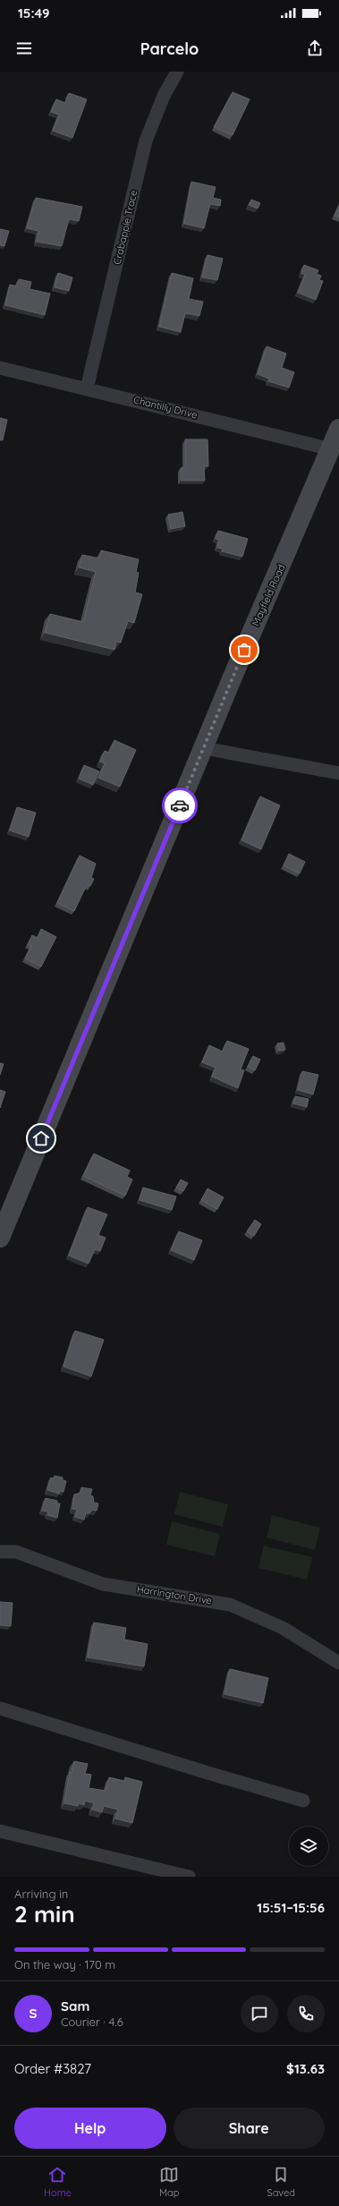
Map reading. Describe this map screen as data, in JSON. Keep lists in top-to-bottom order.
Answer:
{
  "streets": {
    "street": [
      "Crabapple Trace",
      "Chantilly Drive",
      "Mayfield Road",
      "Harrington Drive"
    ]
  },
  "crossings": [
    ["Crabapple Trace", "Chantilly Drive"],
    ["Chantilly Drive", "Mayfield Road"]
  ],
  "page": {
    "status": "15:49",
    "header": "Parcelo",
    "heading": ["2 min", "Arriving in", "15:51–15:56"],
    "panel": [
      "Sam",
      "Courier · 4.6",
      "Order #3827",
      "$13.63"
    ],
    "bar": "On the way · 170 m",
    "round": "S",
    "buttons": ["Help", "Share"],
    "tabs": ["Home", "Map", "Saved"]
  }
}
